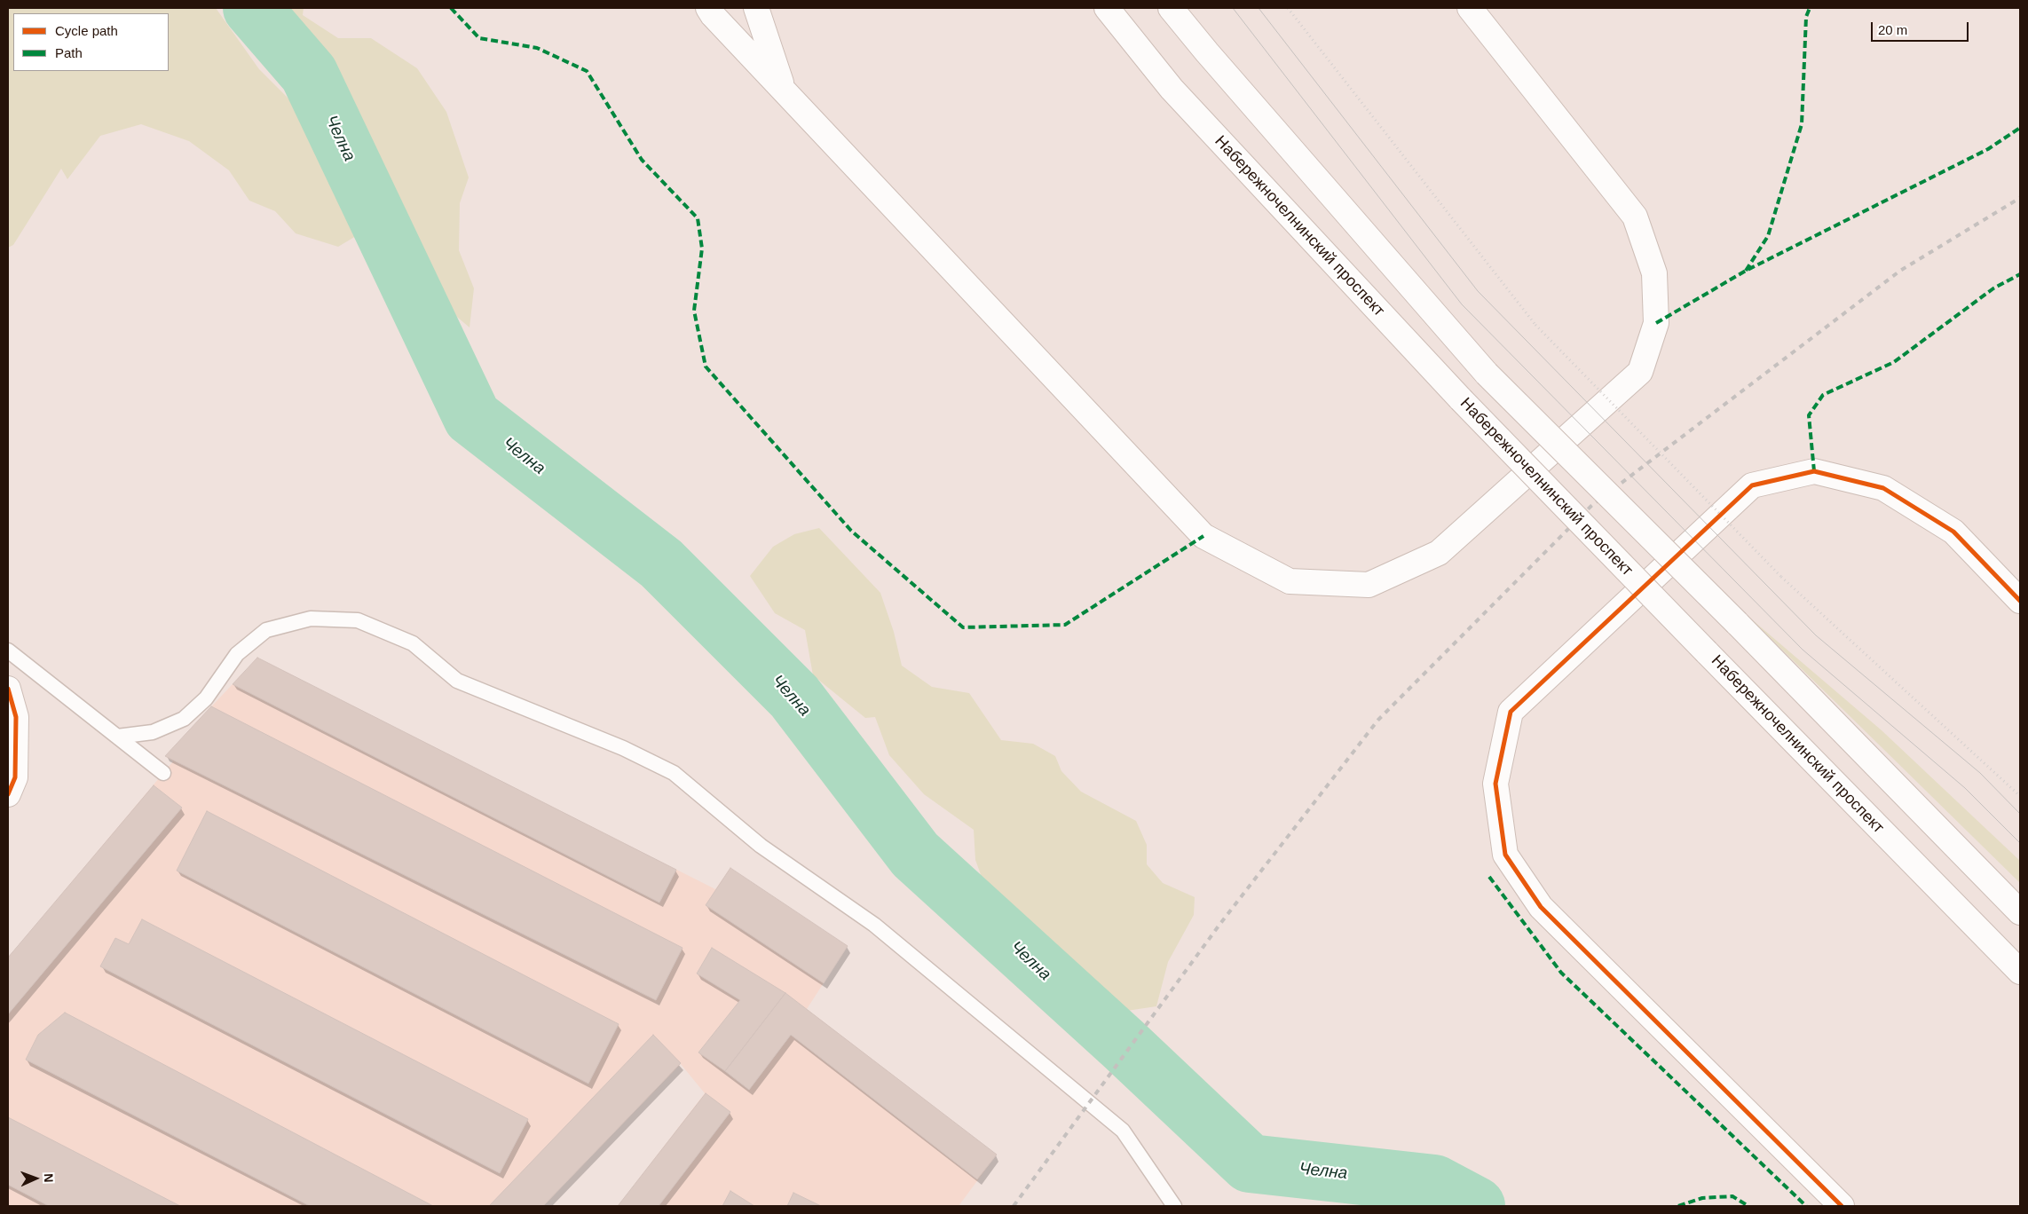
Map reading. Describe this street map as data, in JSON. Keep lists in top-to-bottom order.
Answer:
{
  "streets": {
    "main road": ["Набережночелнинский проспект"]
  },
  "water": ["Челна"],
  "legend": ["Cycle path", "Path"],
  "scale_bar": "20 m",
  "north": "right"
}
